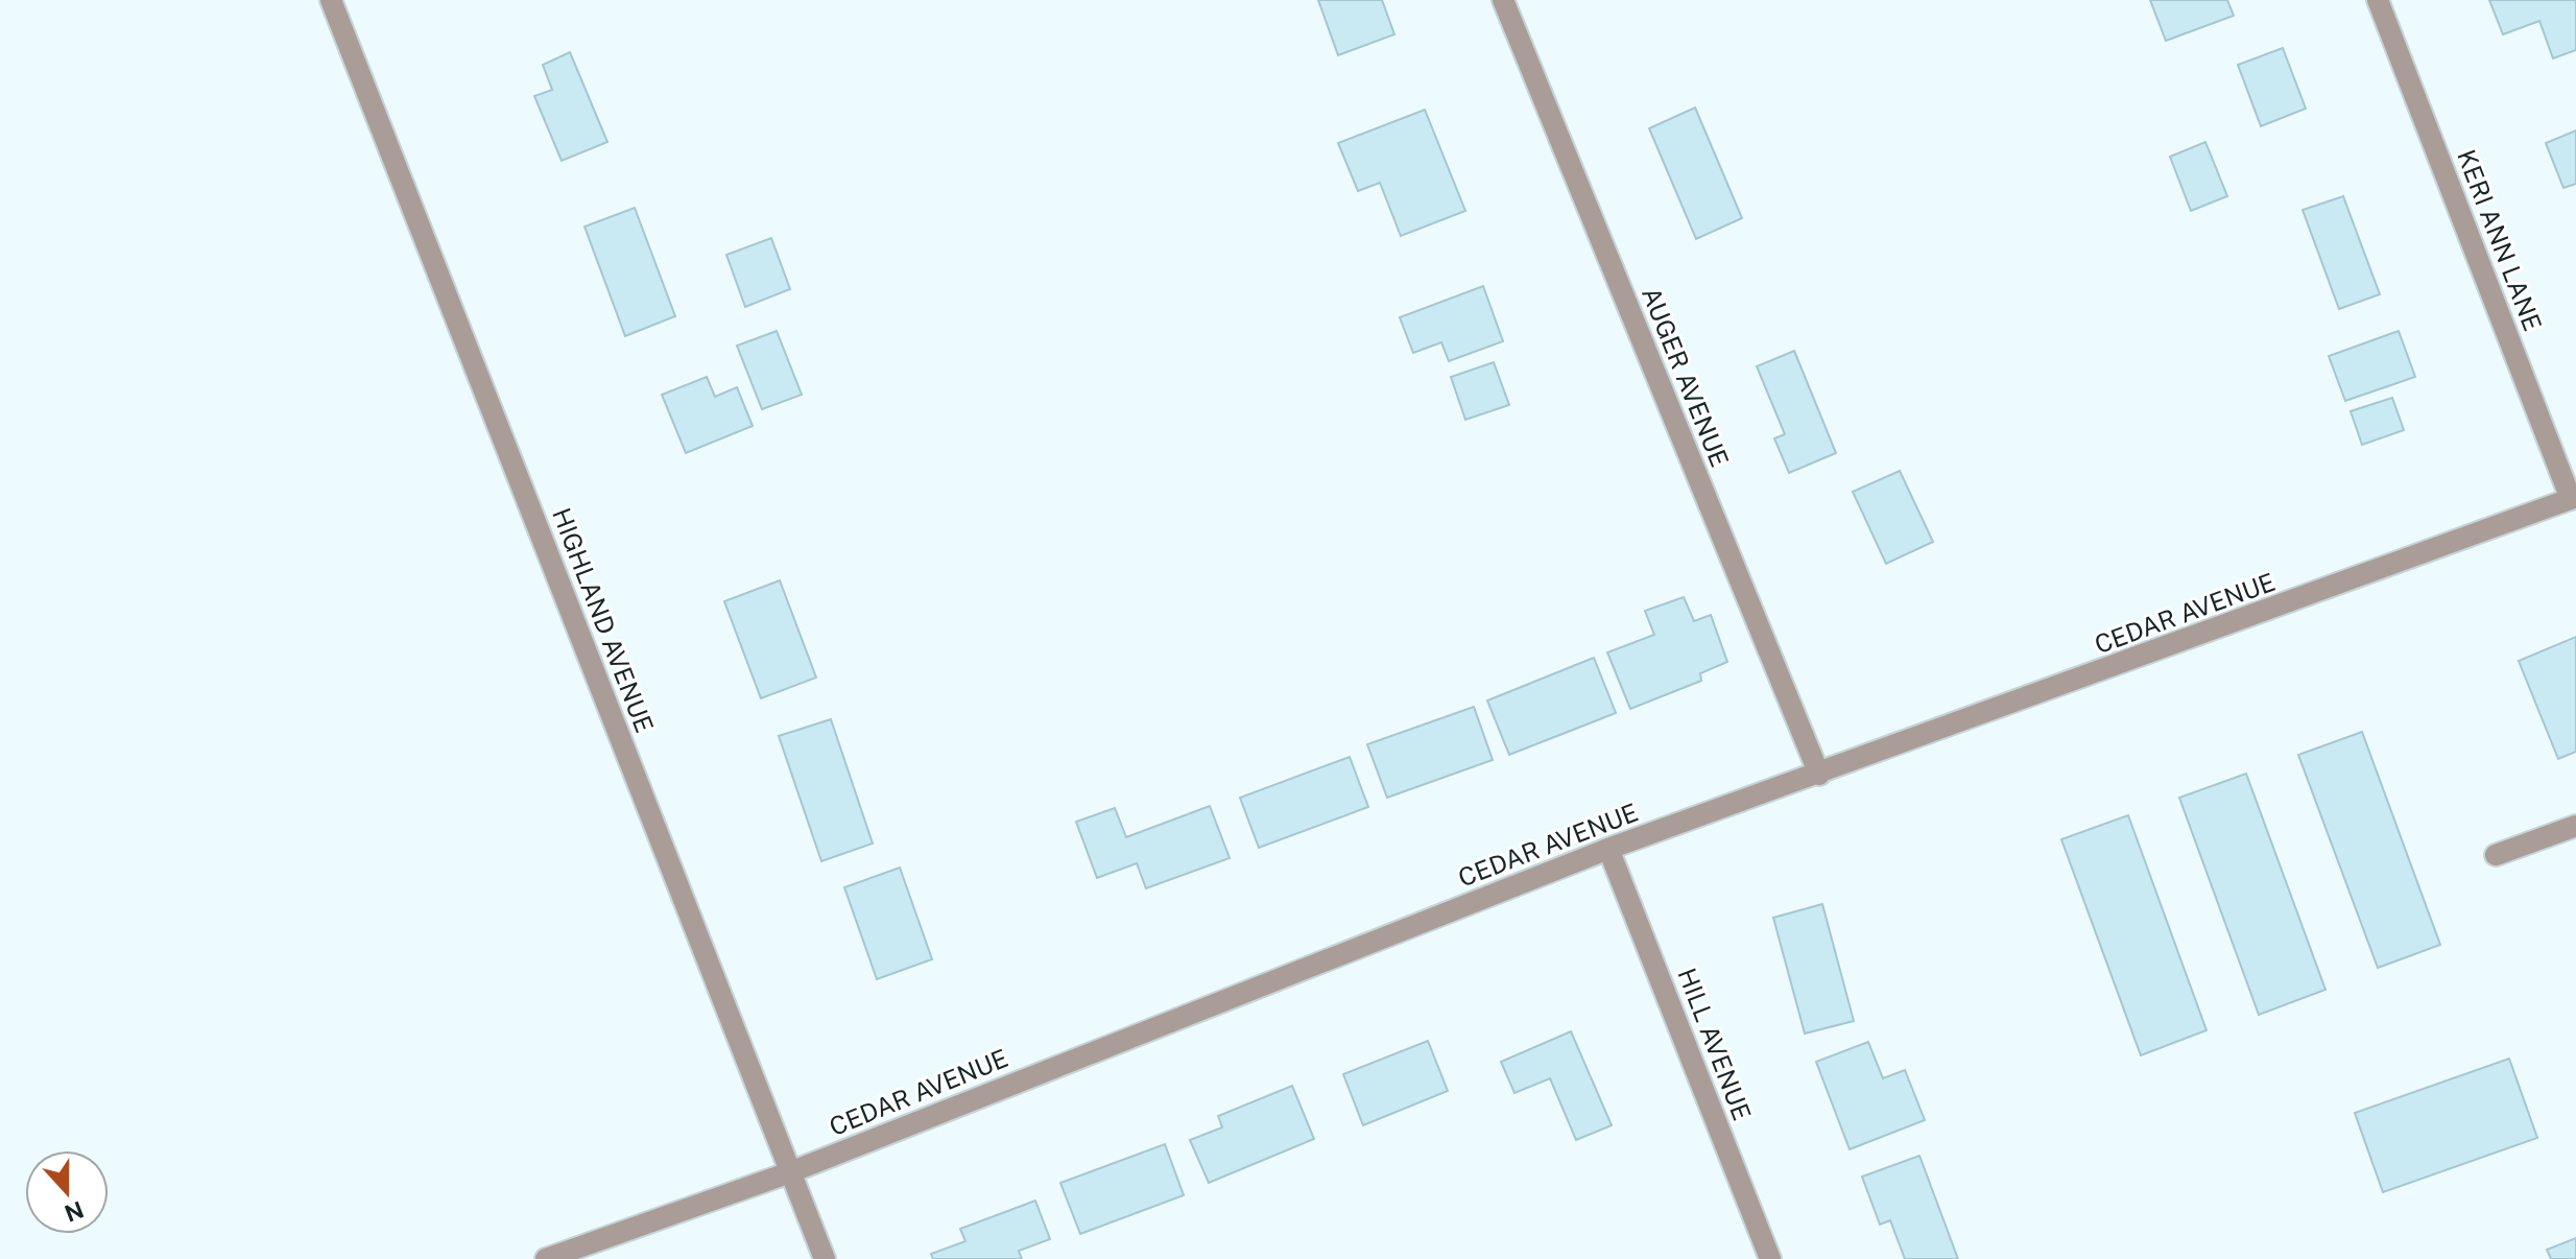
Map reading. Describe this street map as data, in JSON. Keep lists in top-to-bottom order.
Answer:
{
  "streets": {
    "street": [
      "KERI ANN LANE",
      "AUGER AVENUE",
      "CEDAR AVENUE",
      "HIGHLAND AVENUE",
      "HILL AVENUE"
    ]
  },
  "crossings": [
    ["KERI ANN LANE", "CEDAR AVENUE"],
    ["AUGER AVENUE", "CEDAR AVENUE"],
    ["CEDAR AVENUE", "HIGHLAND AVENUE"],
    ["CEDAR AVENUE", "HILL AVENUE"]
  ],
  "north": "bottom"
}
